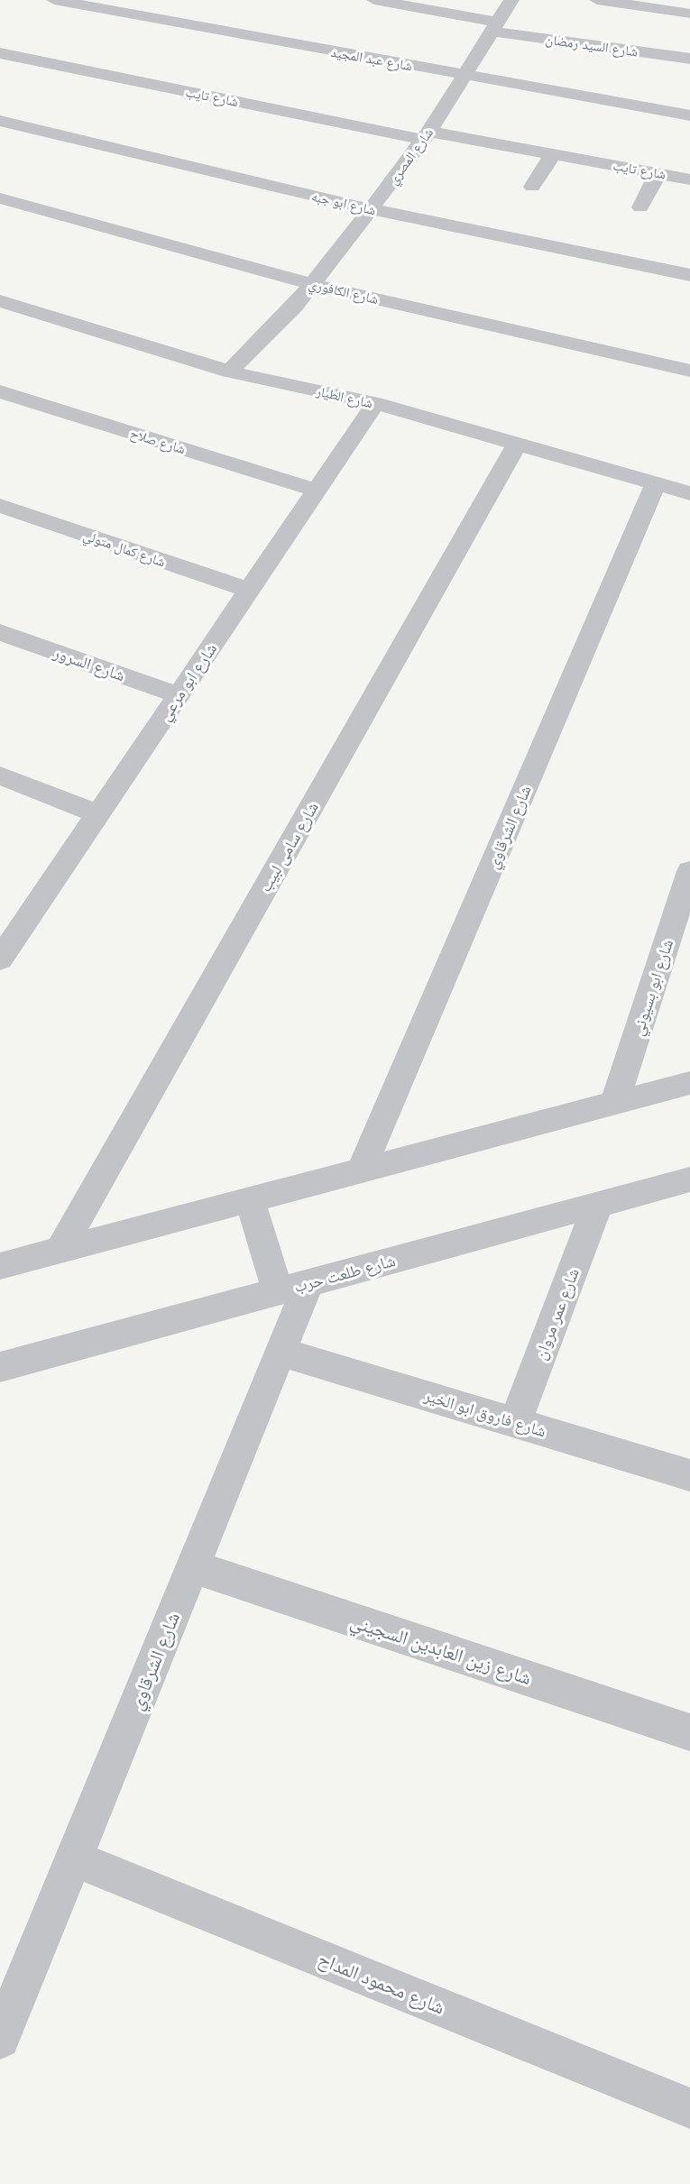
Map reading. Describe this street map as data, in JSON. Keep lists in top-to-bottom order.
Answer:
{
  "streets": {
    "street": [
      "شارع السيد رمضان",
      "شارع عبد المجيد",
      "شارع تايب",
      "شارع المصري",
      "شارع ابو جبه",
      "شارع الكافوري",
      "شارع الطيار",
      "شارع صلاح",
      "شارع كمال متولي",
      "شارع السرور",
      "شارع ابو مرعي",
      "شارع الشرقاوي",
      "شارع سامى لبيب",
      "شارع ابو بسيوني",
      "شارع طلعت حرب",
      "شارع عمر مروان",
      "شارع فاروق ابو الخير",
      "شارع زين العابدين السجيني",
      "شارع محمود المداح"
    ]
  },
  "crossings": [
    ["شارع السيد رمضان", "شارع المصري"],
    ["شارع عبد المجيد", "شارع المصري"],
    ["شارع تايب", "شارع المصري"],
    ["شارع المصري", "شارع ابو جبه"],
    ["شارع المصري", "شارع الكافوري"],
    ["شارع المصري", "شارع الطيار"],
    ["شارع الطيار", "شارع ابو مرعي"],
    ["شارع الطيار", "شارع الشرقاوي"],
    ["شارع الطيار", "شارع سامى لبيب"],
    ["شارع صلاح", "شارع ابو مرعي"],
    ["شارع كمال متولي", "شارع ابو مرعي"],
    ["شارع السرور", "شارع ابو مرعي"],
    ["شارع الشرقاوي", "شارع طلعت حرب"],
    ["شارع الشرقاوي", "شارع فاروق ابو الخير"],
    ["شارع الشرقاوي", "شارع زين العابدين السجيني"],
    ["شارع الشرقاوي", "شارع محمود المداح"],
    ["شارع طلعت حرب", "شارع عمر مروان"],
    ["شارع عمر مروان", "شارع فاروق ابو الخير"]
  ]
}
